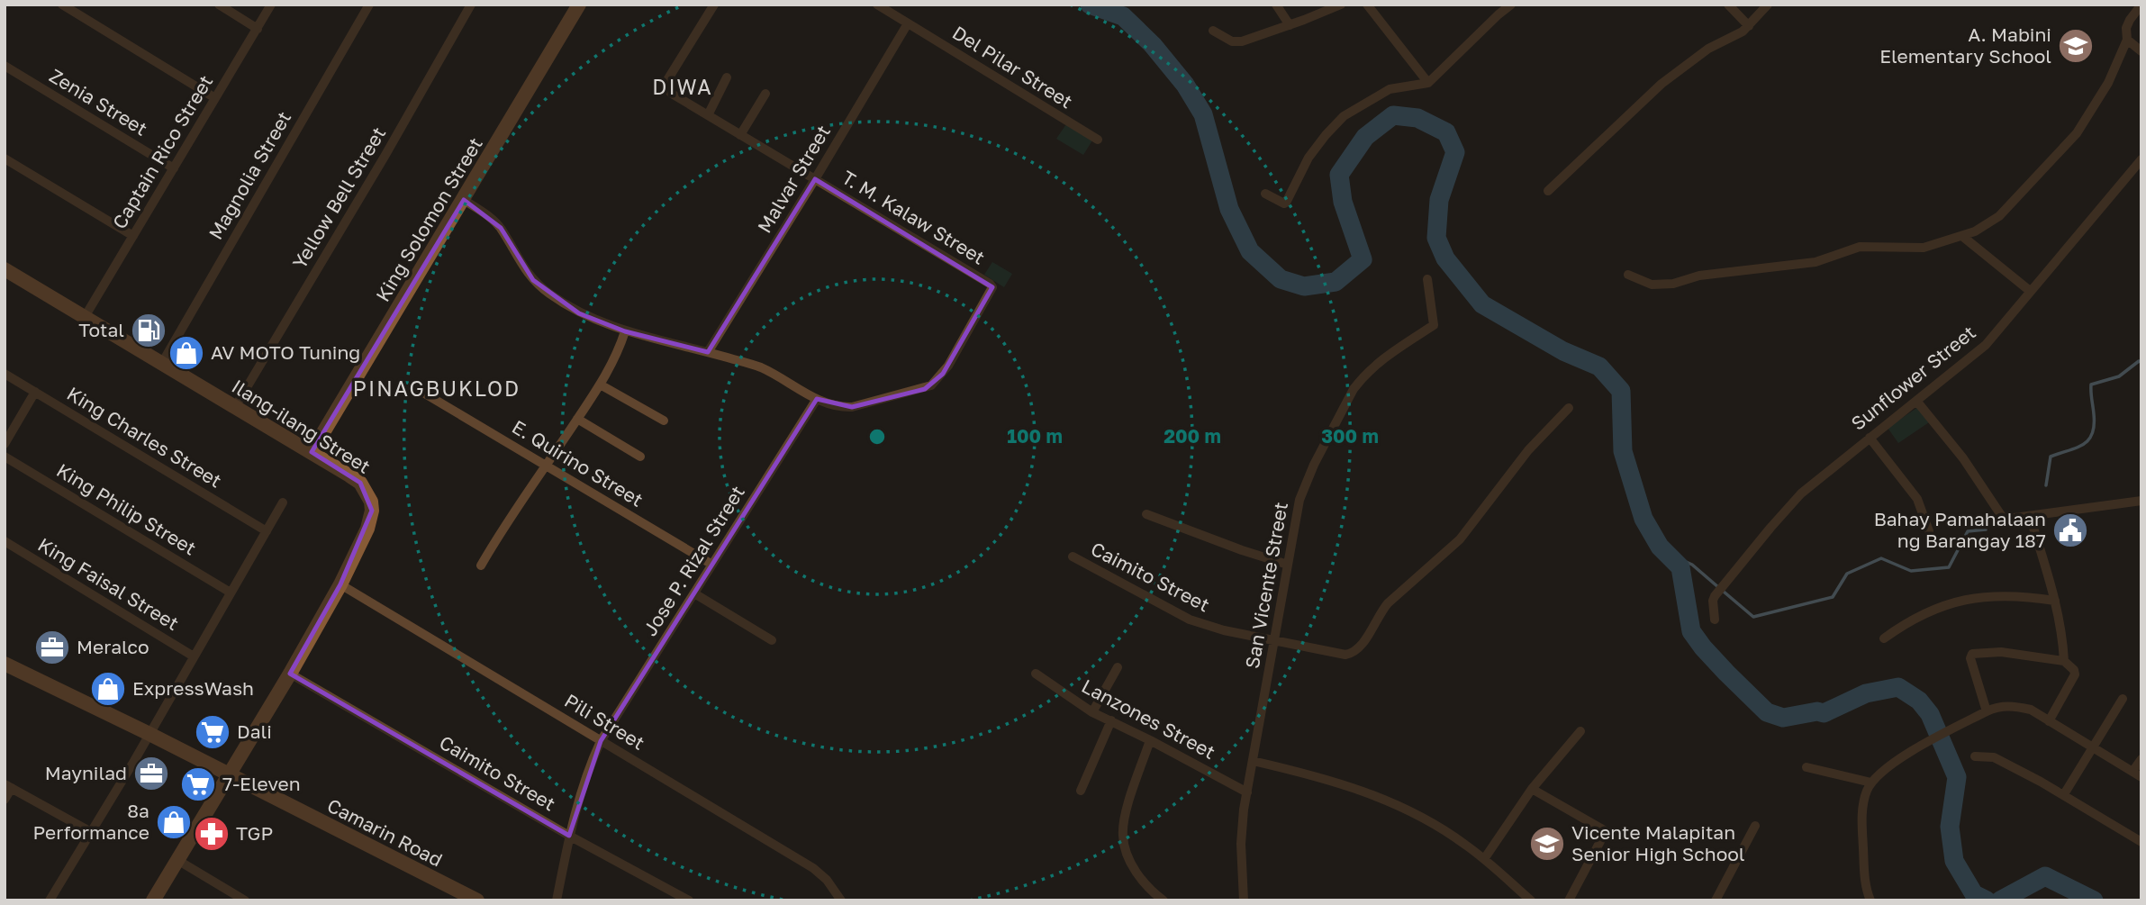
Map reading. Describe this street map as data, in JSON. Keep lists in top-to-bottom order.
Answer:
{
  "streets": {
    "main road": ["King Solomon Street", "Ilang-ilang Street", "Camarin Road"],
    "street": [
      "Del Pilar Street",
      "Zenia Street",
      "Captain Rico Street",
      "Magnolia Street",
      "Malvar Street",
      "Yellow Bell Street",
      "T. M. Kalaw Street",
      "Sunflower Street",
      "King Charles Street",
      "E. Quirino Street",
      "King Philip Street",
      "Jose P. Rizal Street",
      "Caimito Street",
      "King Faisal Street",
      "San Vicente Street",
      "Lanzones Street",
      "Pili Street"
    ]
  },
  "crossings": [
    ["Del Pilar Street", "Malvar Street"],
    ["Zenia Street", "Captain Rico Street"],
    ["Captain Rico Street", "Ilang-ilang Street"],
    ["Magnolia Street", "Ilang-ilang Street"],
    ["Malvar Street", "T. M. Kalaw Street"],
    ["Yellow Bell Street", "Ilang-ilang Street"],
    ["T. M. Kalaw Street", "Jose P. Rizal Street"],
    ["King Solomon Street", "Ilang-ilang Street"],
    ["Ilang-ilang Street", "Caimito Street"],
    ["Ilang-ilang Street", "Pili Street"],
    ["Ilang-ilang Street", "Camarin Road"],
    ["E. Quirino Street", "Jose P. Rizal Street"],
    ["Jose P. Rizal Street", "Caimito Street"],
    ["Jose P. Rizal Street", "Pili Street"],
    ["Caimito Street", "San Vicente Street"],
    ["San Vicente Street", "Lanzones Street"]
  ],
  "districts": ["DIWA", "PINAGBUKLOD"],
  "places": {
    "school or university": ["A. Mabini Elementary School", "Vicente Malapitan Senior High School"],
    "fuel station": ["Total"],
    "shop": ["AV MOTO Tuning", "ExpressWash", "8a Performance"],
    "public building": ["Bahay Pamahalaan ng Barangay 187"],
    "office": ["Meralco", "Maynilad"],
    "supermarket": ["Dali", "7-Eleven"],
    "pharmacy": ["TGP"]
  },
  "rings": ["100 m", "200 m", "300 m"]
}
